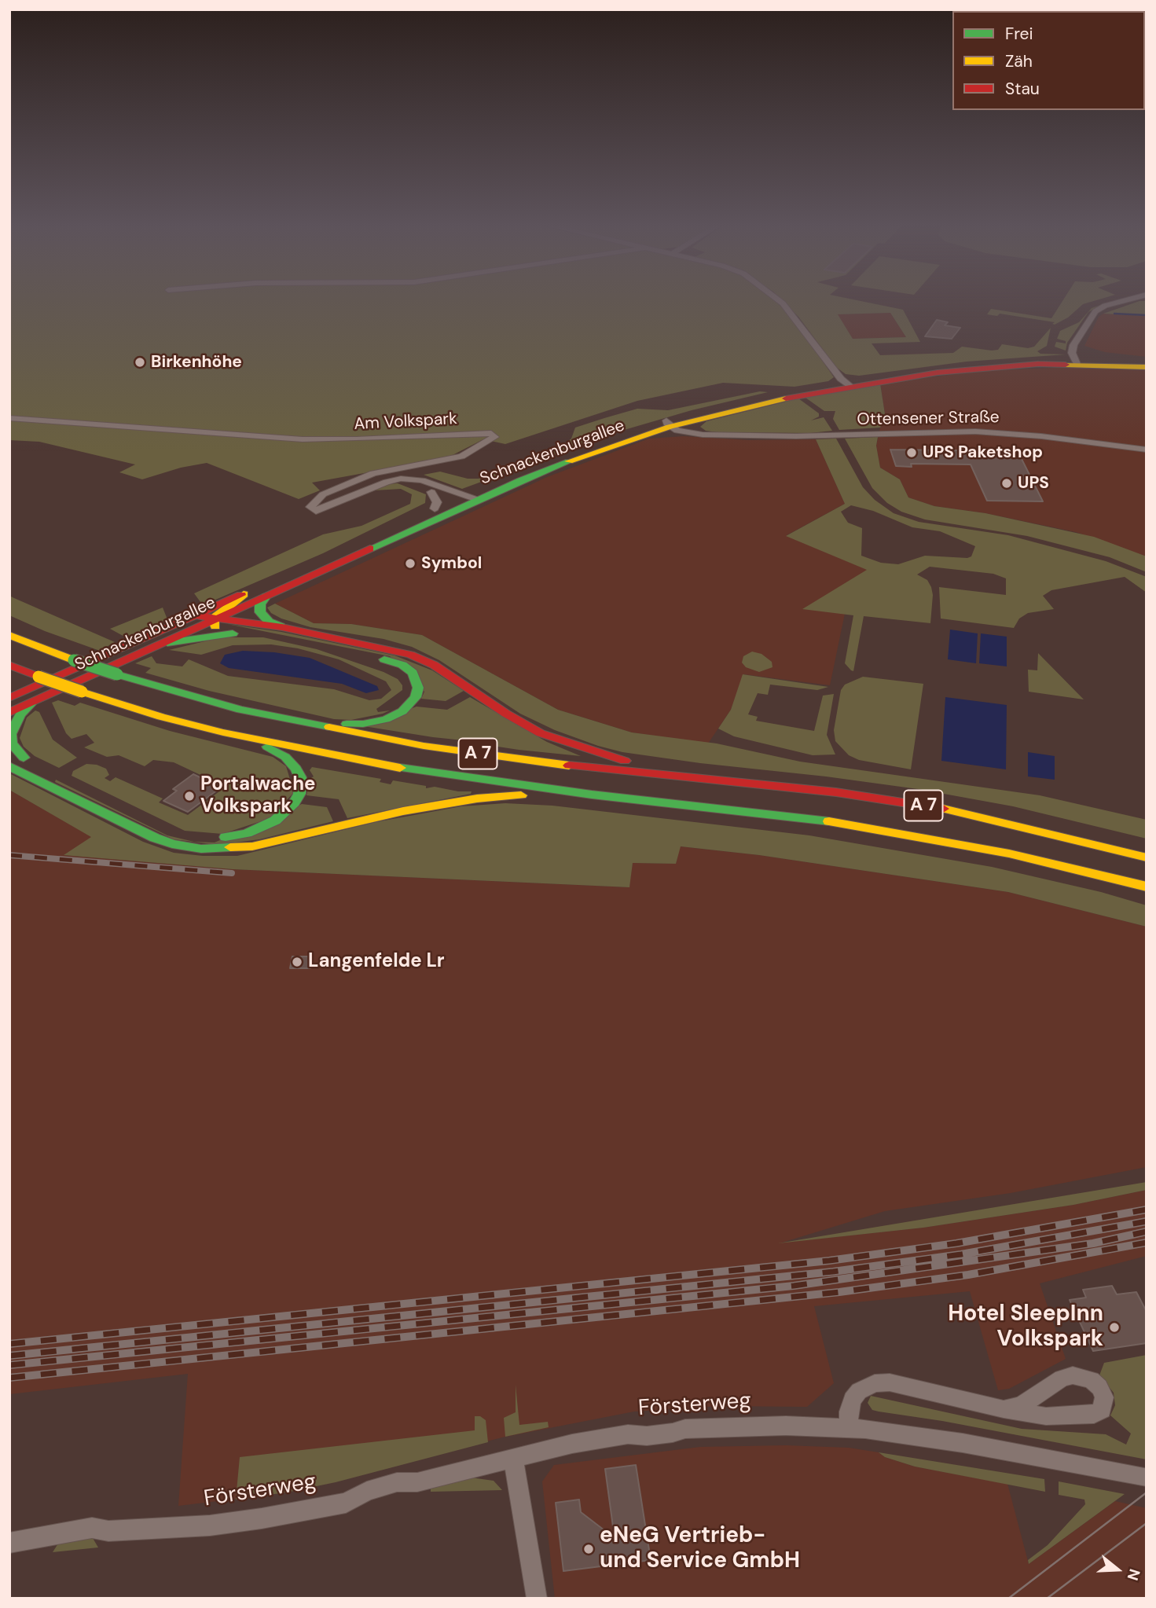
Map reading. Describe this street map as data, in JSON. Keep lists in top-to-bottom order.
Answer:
{
  "streets": {
    "main road": ["Schnackenburgallee", "A 7"],
    "street": ["Ottensener Straße", "Am Volkspark", "Försterweg"]
  },
  "crossings": [
    ["Ottensener Straße", "Schnackenburgallee"],
    ["Am Volkspark", "Schnackenburgallee"]
  ],
  "places": [
    "Birkenhöhe",
    "UPS Paketshop",
    "UPS",
    "Symbol",
    "Portalwache Volkspark",
    "Langenfelde Lr",
    "Hotel SleepInn Volkspark",
    "eNeG Vertrieb- und Service GmbH"
  ],
  "legend": ["Frei", "Zäh", "Stau"],
  "north": "right"
}
